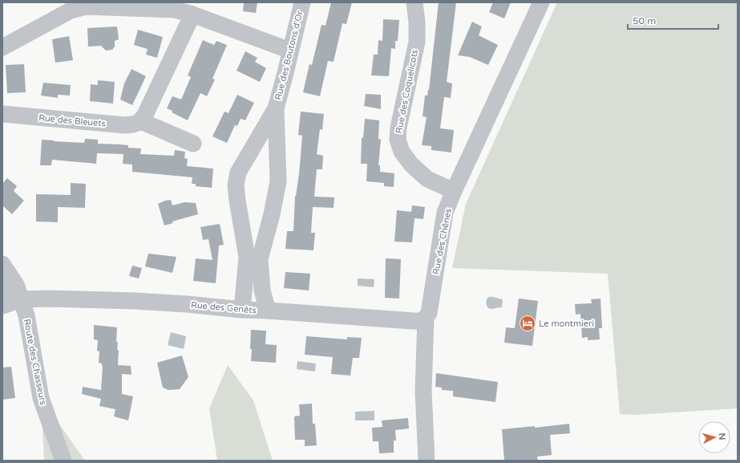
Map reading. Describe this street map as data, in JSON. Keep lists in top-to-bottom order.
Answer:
{
  "streets": {
    "street": [
      "Rue des Boutons d'Or",
      "Rue des Coquelicots",
      "Rue des Bleuets",
      "Rue des Chênes",
      "Rue des Genêts",
      "Route des Chasseurs"
    ]
  },
  "crossings": [
    ["Rue des Boutons d'Or", "Rue des Genêts"],
    ["Rue des Coquelicots", "Rue des Chênes"],
    ["Rue des Chênes", "Rue des Genêts"],
    ["Rue des Genêts", "Route des Chasseurs"]
  ],
  "places": {
    "hotel": ["Le montmieri"]
  },
  "scale_bar": "50 m",
  "north": "right"
}
